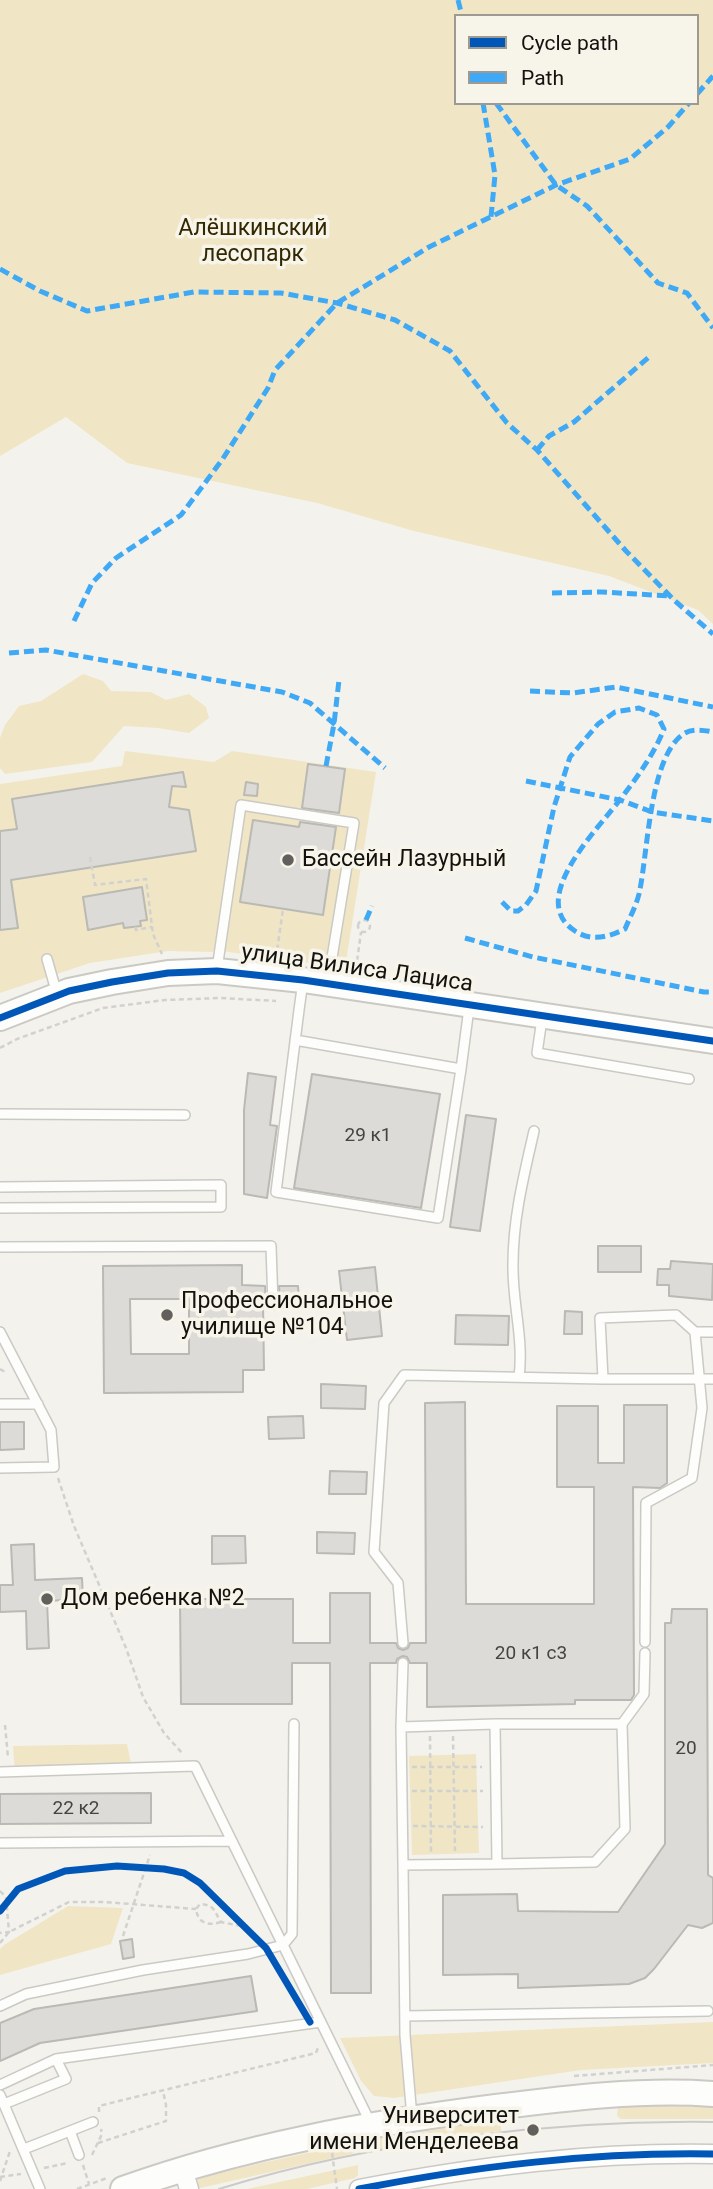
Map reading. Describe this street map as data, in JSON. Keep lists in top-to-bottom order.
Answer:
{
  "streets": {
    "street": ["улица Вилиса Лациса"]
  },
  "parks": ["Алёшкинский лесопарк"],
  "places": [
    "Бассейн Лазурный",
    "Профессиональное училище №104",
    "Дом ребенка №2",
    "Университет имени Менделеева"
  ],
  "house_numbers": [
    "29 к1",
    "20 к1 с3",
    "20",
    "22 к2"
  ],
  "legend": ["Cycle path", "Path"]
}
